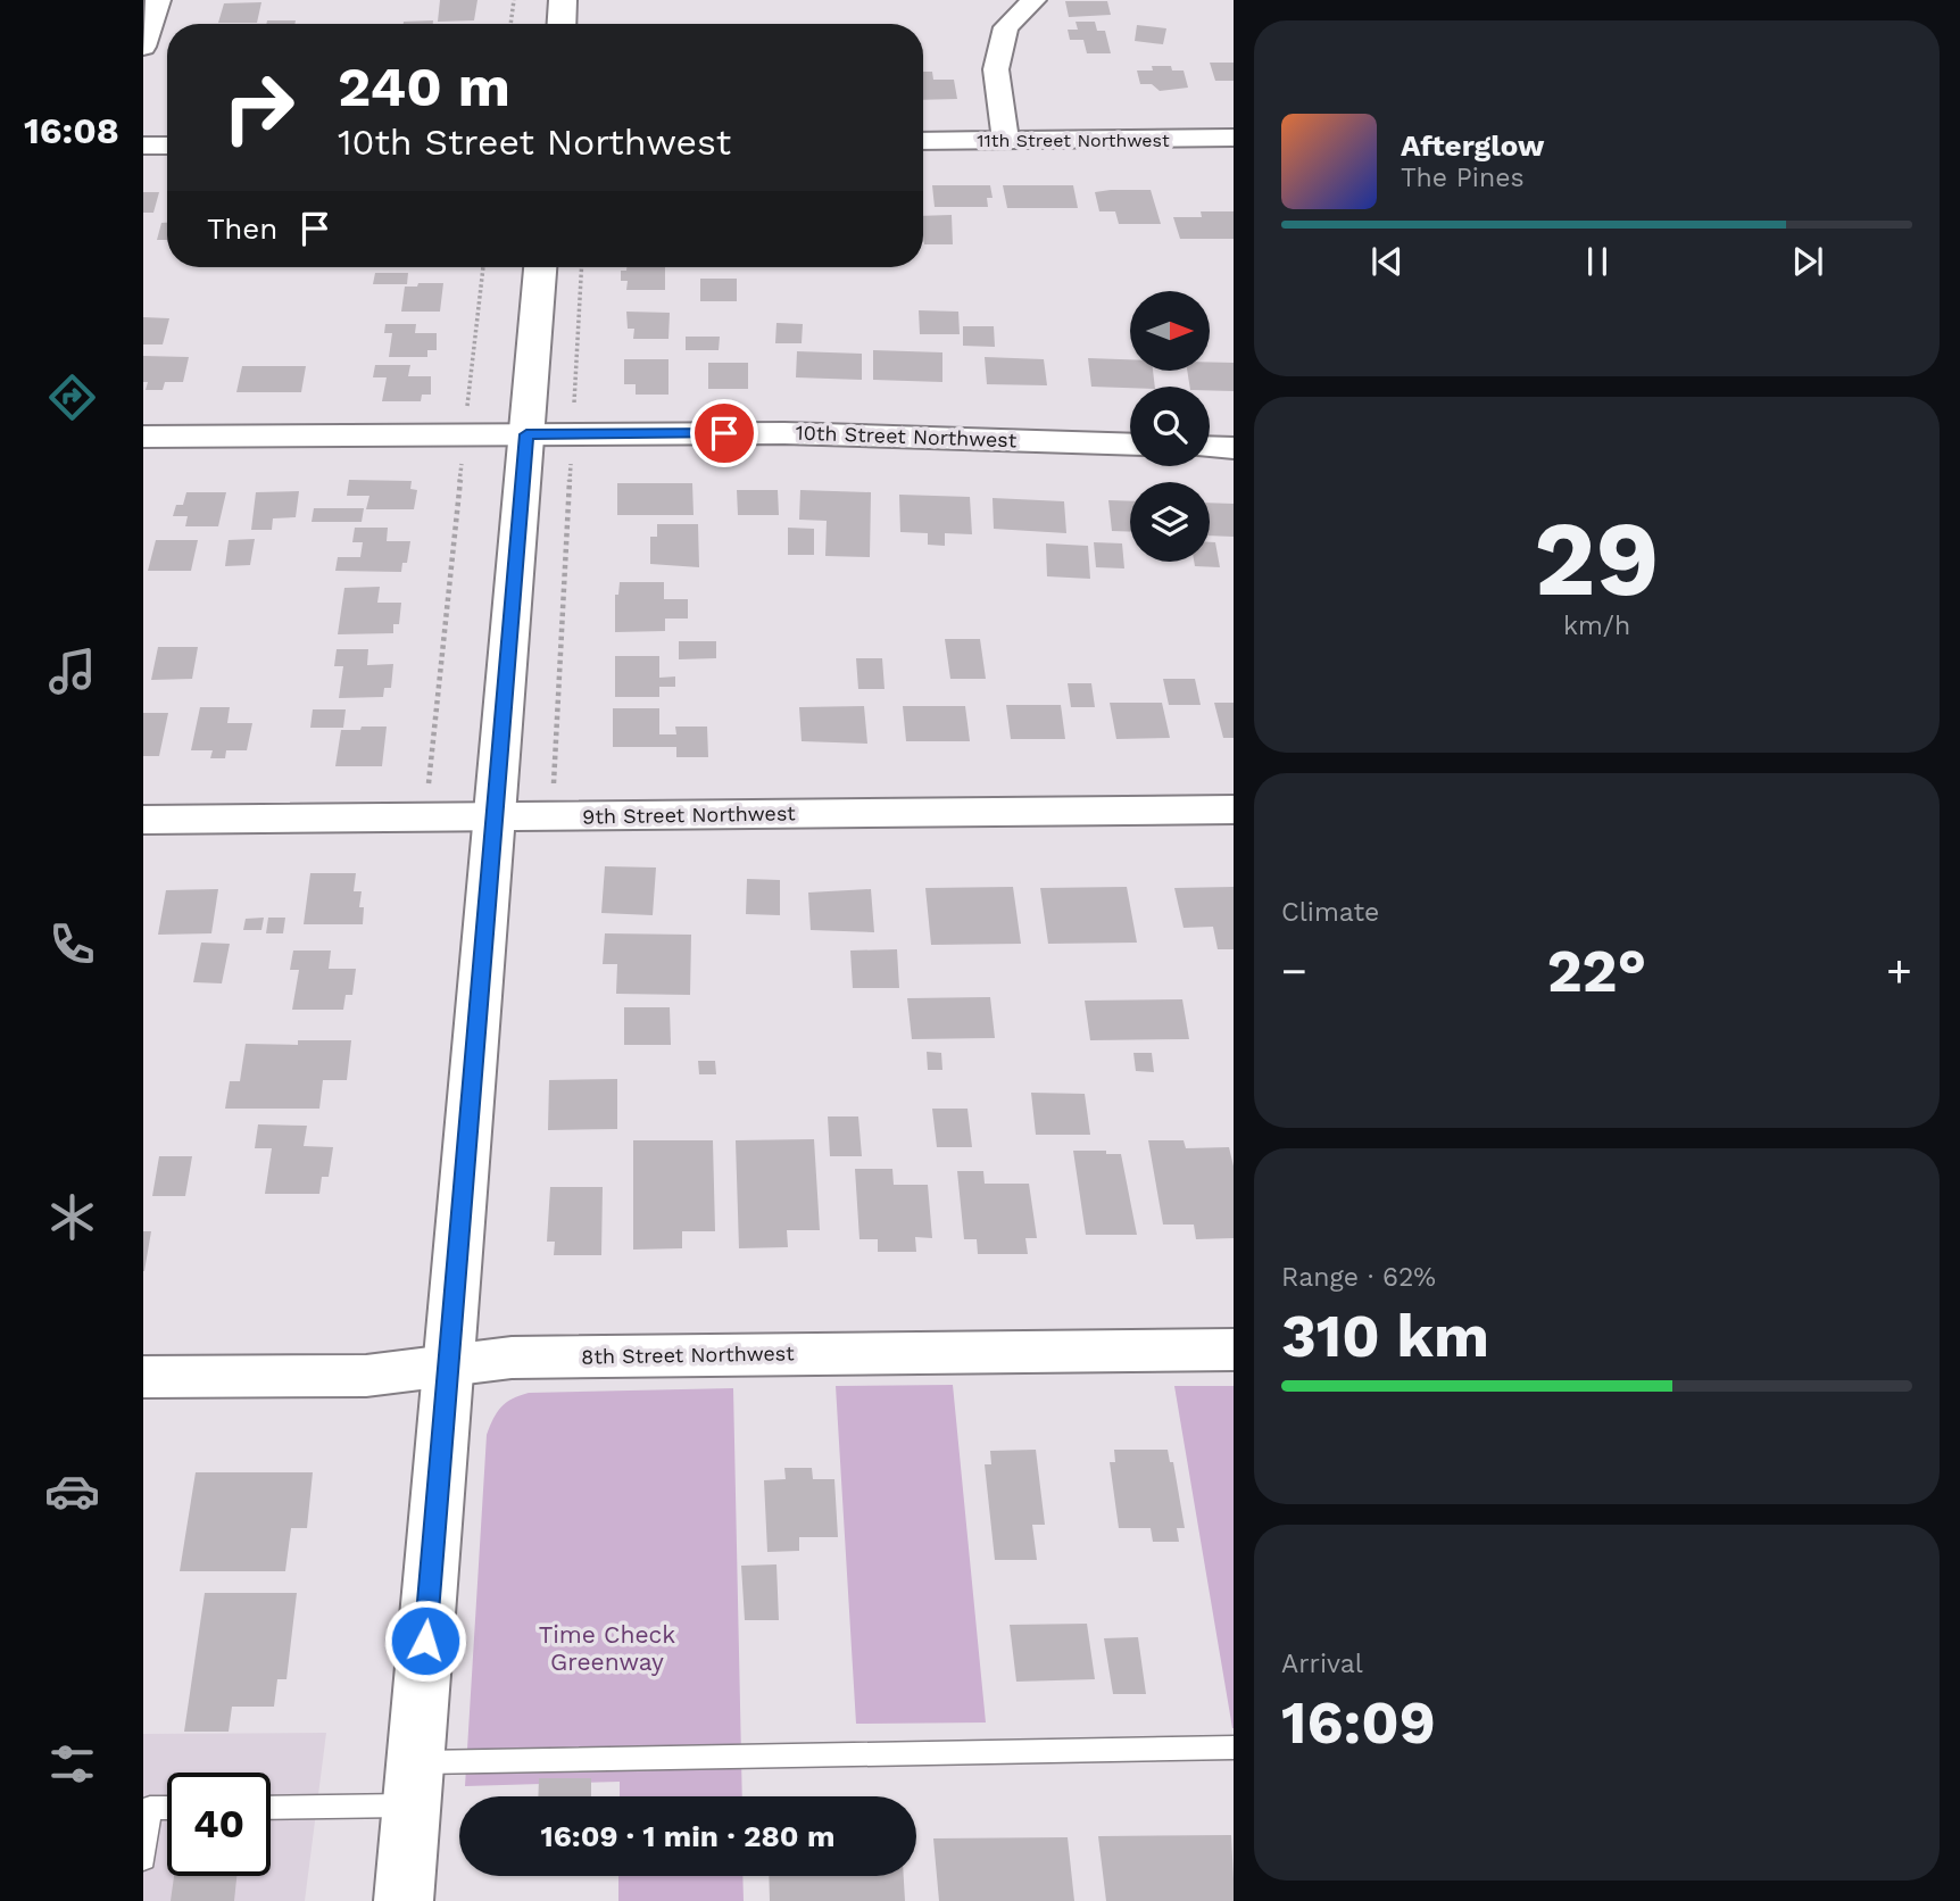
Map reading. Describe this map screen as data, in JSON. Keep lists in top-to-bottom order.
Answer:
{
  "streets": {
    "street": [
      "11th Street Northwest",
      "10th Street Northwest",
      "9th Street Northwest",
      "8th Street Northwest"
    ]
  },
  "parks": ["Time Check Greenway"],
  "north": "right",
  "page": {
    "tabs": "16:08",
    "turn": ["240 m", "10th Street Northwest"],
    "song": ["Afterglow", "The Pines"],
    "then": "Then",
    "tile": [
      ["29", "km/h"],
      "Climate",
      ["Range · 62%", "310 km"],
      ["Arrival", "16:09"]
    ],
    "heat": ["−", "22°", "+"],
    "limit": "40",
    "trip": "16:09 · 1 min · 280 m"
  }
}
